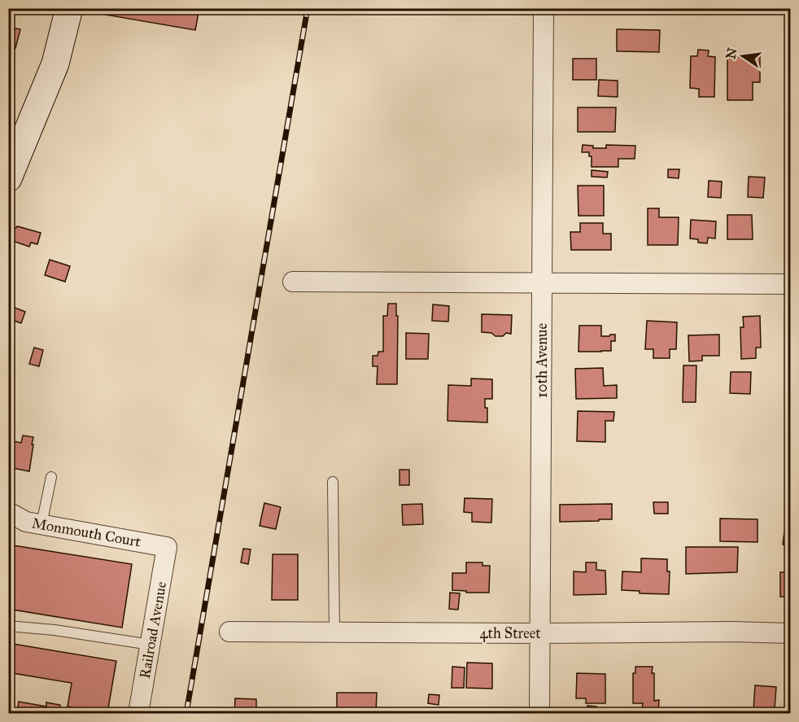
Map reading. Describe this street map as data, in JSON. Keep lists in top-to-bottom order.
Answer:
{
  "streets": {
    "street": [
      "10th Avenue",
      "Monmouth Court",
      "Railroad Avenue",
      "4th Street"
    ]
  },
  "crossings": [
    ["10th Avenue", "4th Street"],
    ["Monmouth Court", "Railroad Avenue"]
  ],
  "north": "left"
}
